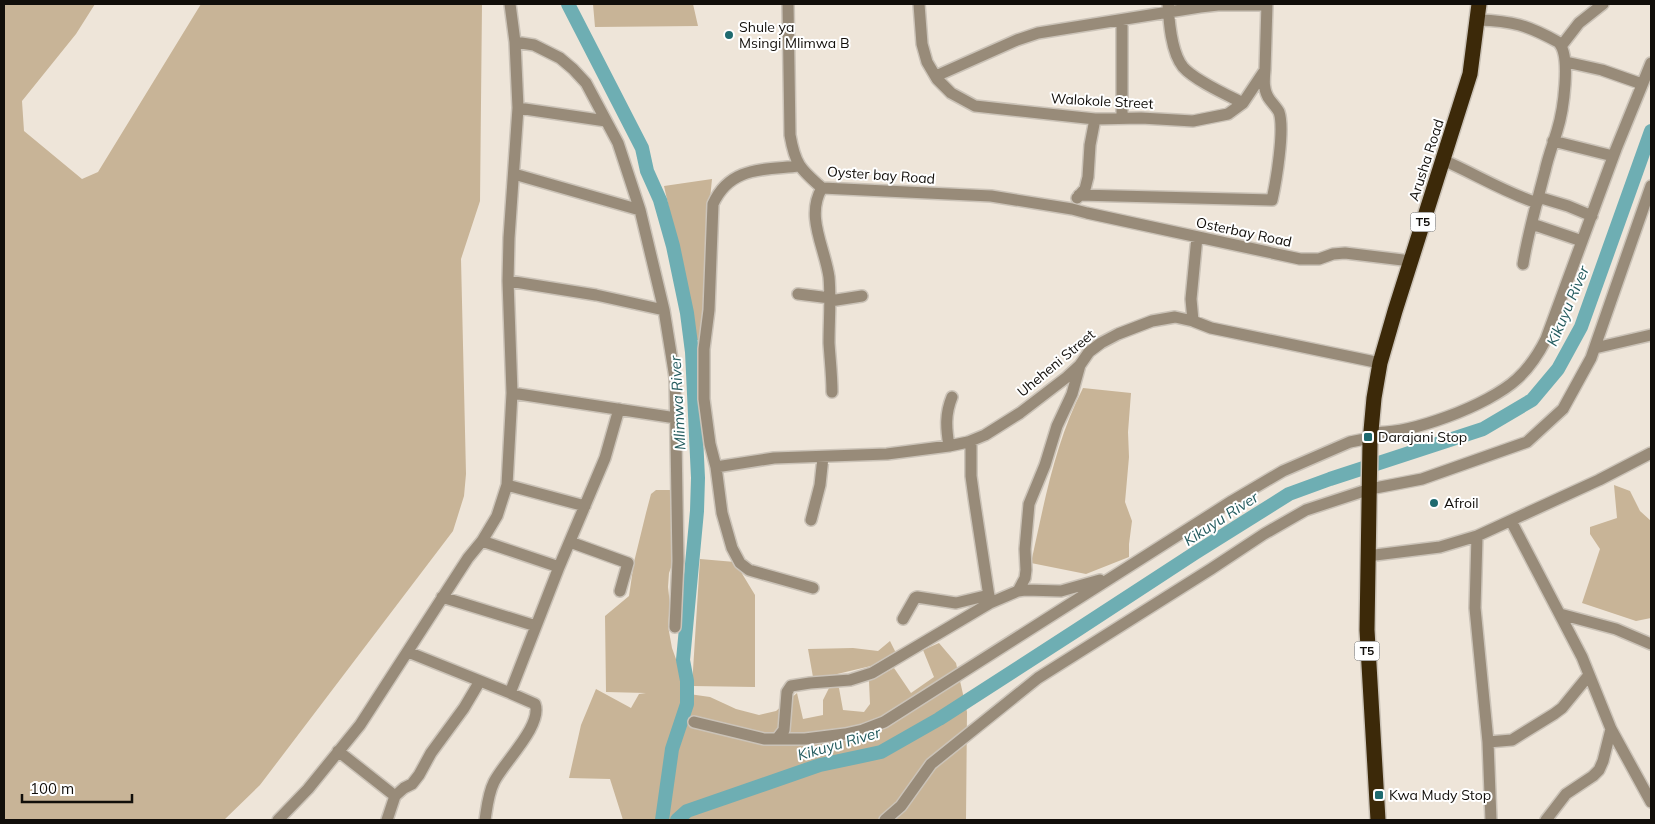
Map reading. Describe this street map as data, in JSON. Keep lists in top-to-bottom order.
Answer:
{
  "streets": {
    "highway": ["Arusha Road", "T5"],
    "street": [
      "Walokole Street",
      "Oyster bay Road",
      "Osterbay Road",
      "Uheheni Street"
    ]
  },
  "crossings": [
    ["Arusha Road", "T5"],
    ["Arusha Road", "Osterbay Road"],
    ["Arusha Road", "Uheheni Street"],
    ["Oyster bay Road", "Osterbay Road"]
  ],
  "water": ["Kikuyu River", "Mlimwa River"],
  "places": {
    "other": ["Shule ya Msingi Mlimwa B", "Afroil"],
    "transit": ["Darajani Stop", "Kwa Mudy Stop"]
  },
  "scale_bar": "100 m"
}
